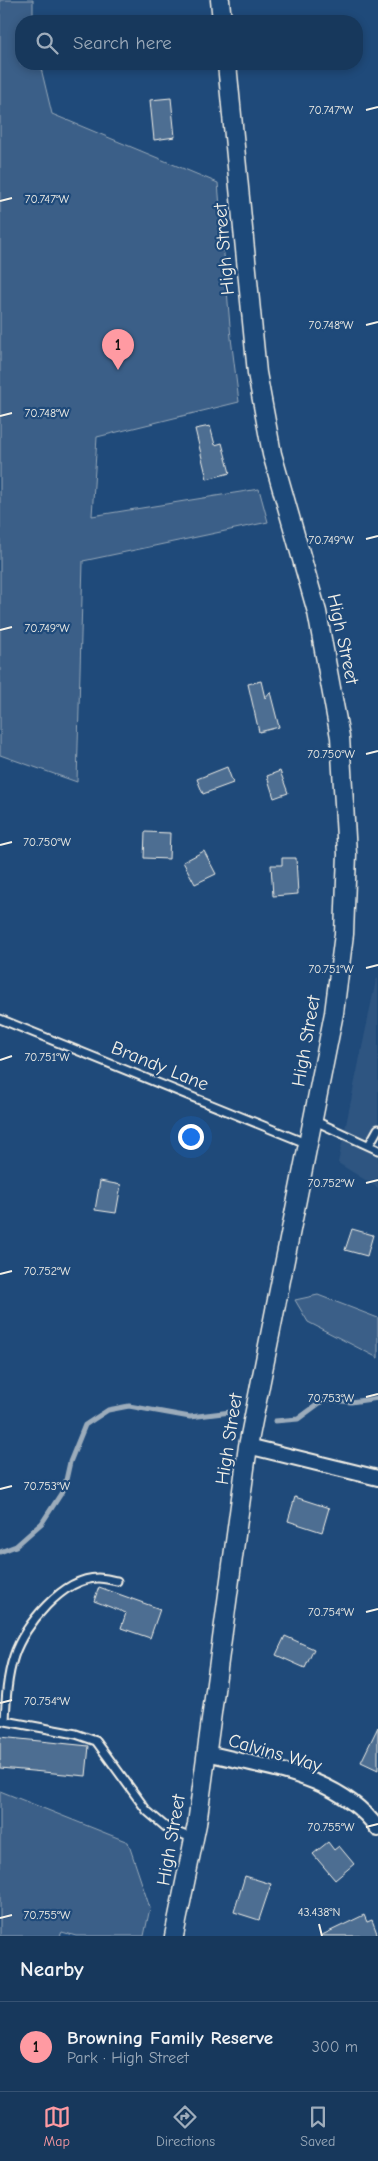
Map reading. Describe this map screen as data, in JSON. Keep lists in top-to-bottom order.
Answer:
{
  "streets": {
    "street": ["High Street", "Calvins Way"],
    "lane": ["Brandy Lane"]
  },
  "crossings": [
    ["High Street", "Brandy Lane"],
    ["High Street", "Calvins Way"]
  ],
  "page": {
    "search": "Search here",
    "pins": "1",
    "heading": "Nearby",
    "list": [
      {
        "mark": "1",
        "name": "Browning Family Reserve",
        "note": "Park · High Street",
        "value": "300 m"
      }
    ],
    "nav": ["Map", "Directions", "Saved"]
  },
  "coordinates": [
    "70.747°W",
    "70.748°W",
    "70.749°W",
    "70.750°W",
    "70.751°W",
    "70.752°W",
    "70.753°W",
    "70.754°W",
    "70.755°W",
    "43.438°N"
  ]
}
